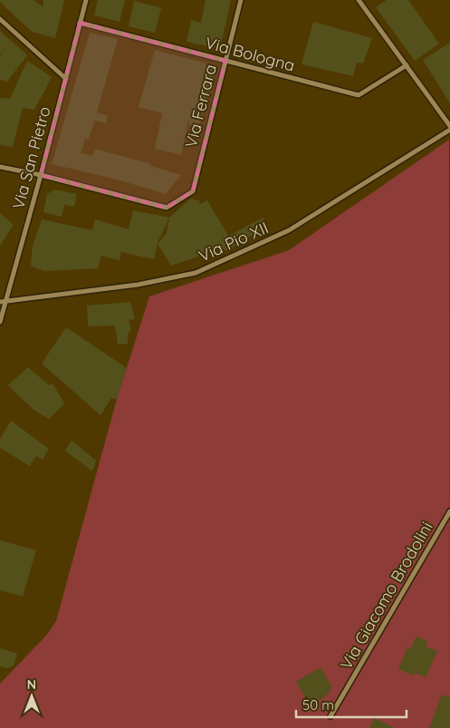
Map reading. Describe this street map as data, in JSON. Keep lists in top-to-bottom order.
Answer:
{
  "streets": {
    "street": [
      "Via Bologna",
      "Via Ferrara",
      "Via San Pietro",
      "Via Pio XII",
      "Via Giacomo Brodolini"
    ]
  },
  "crossings": [
    ["Via Bologna", "Via Ferrara"],
    ["Via Bologna", "Via San Pietro"],
    ["Via Ferrara", "Via San Pietro"],
    ["Via San Pietro", "Via Pio XII"]
  ],
  "scale_bar": "50 m",
  "north": "top"
}
